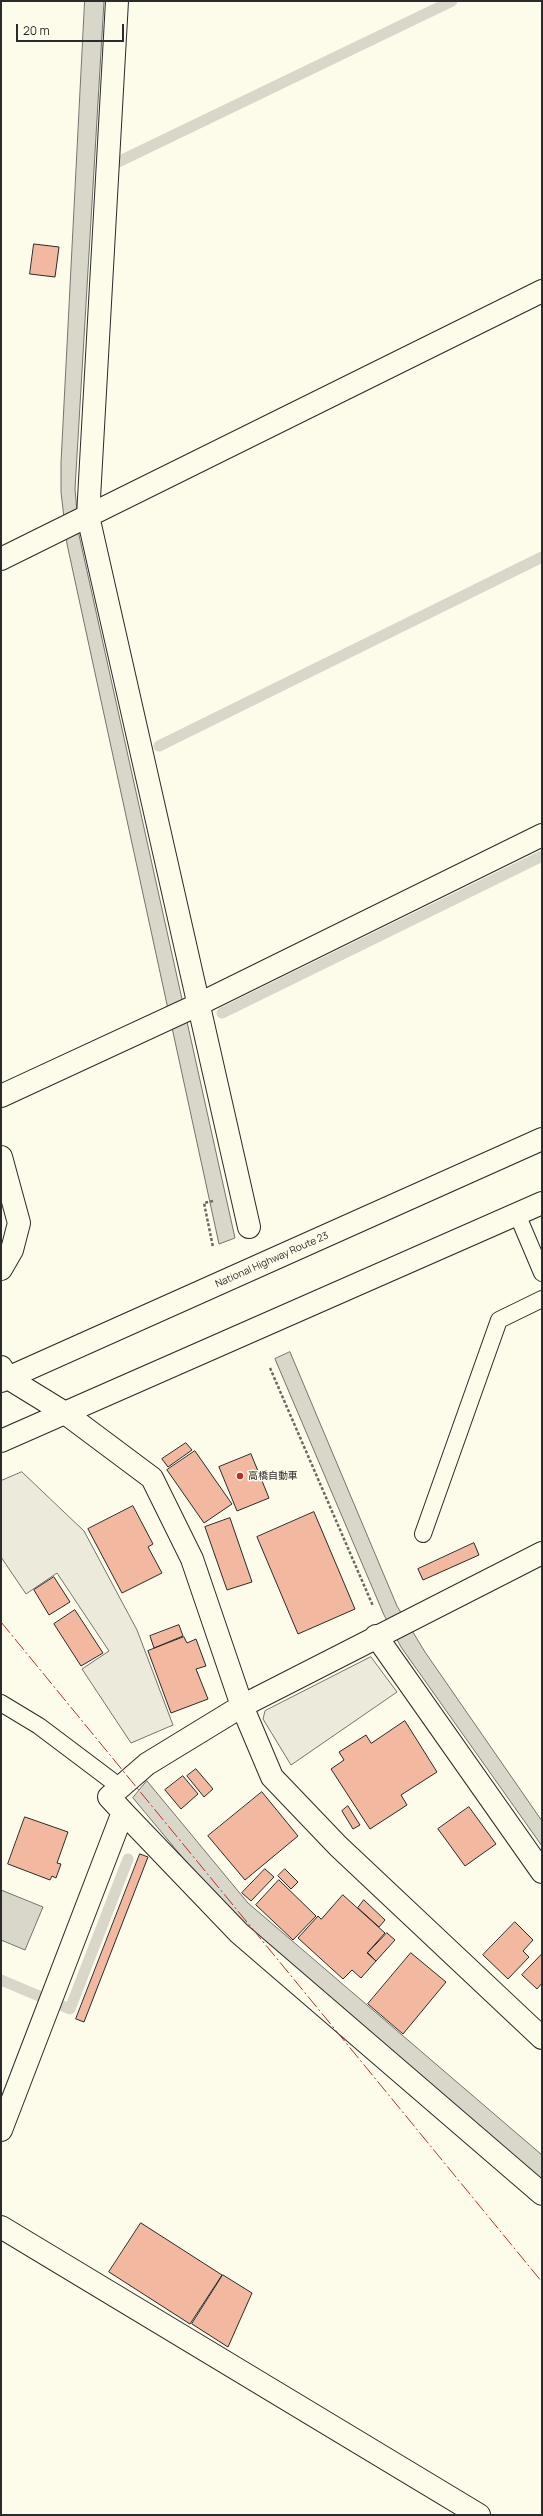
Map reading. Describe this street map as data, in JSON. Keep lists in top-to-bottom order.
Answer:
{
  "streets": {
    "main road": ["National Highway Route 23"]
  },
  "places": ["高橋自動車"],
  "scale_bar": "20 m"
}
